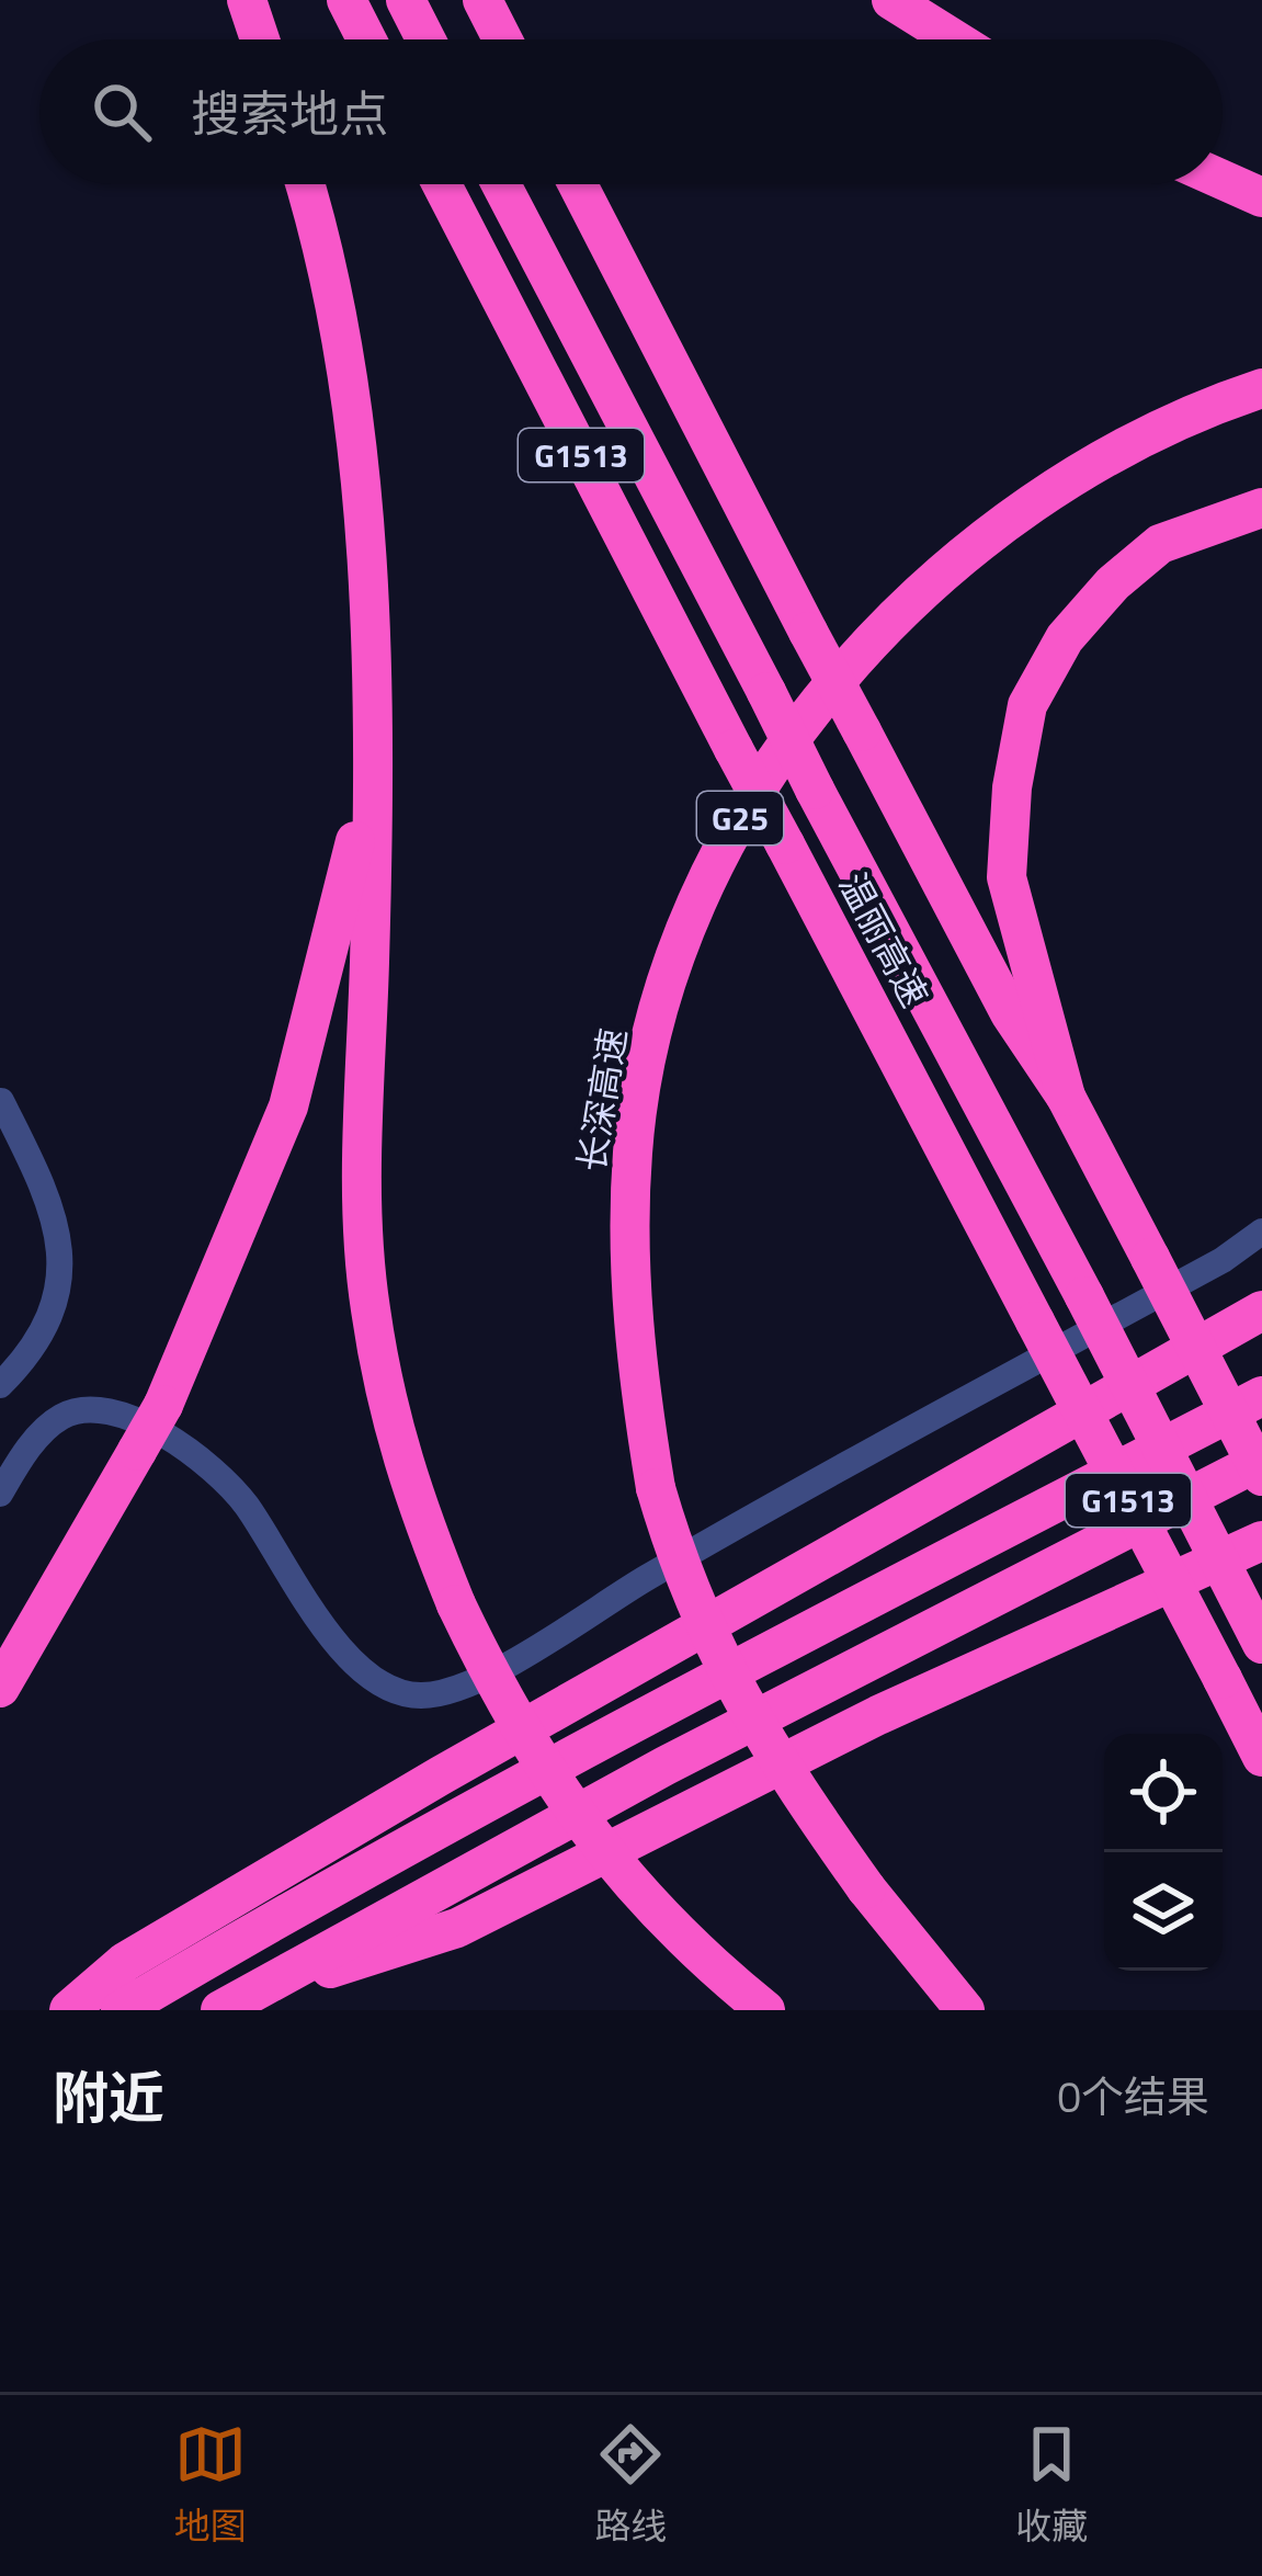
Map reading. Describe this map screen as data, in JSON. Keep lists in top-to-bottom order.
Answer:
{
  "streets": {
    "highway": [
      "G1513",
      "G25",
      "温丽高速",
      "长深高速"
    ]
  },
  "page": {
    "search": "搜索地点",
    "heading": ["附近", "0个结果"],
    "nav": ["地图", "路线", "收藏"]
  }
}
